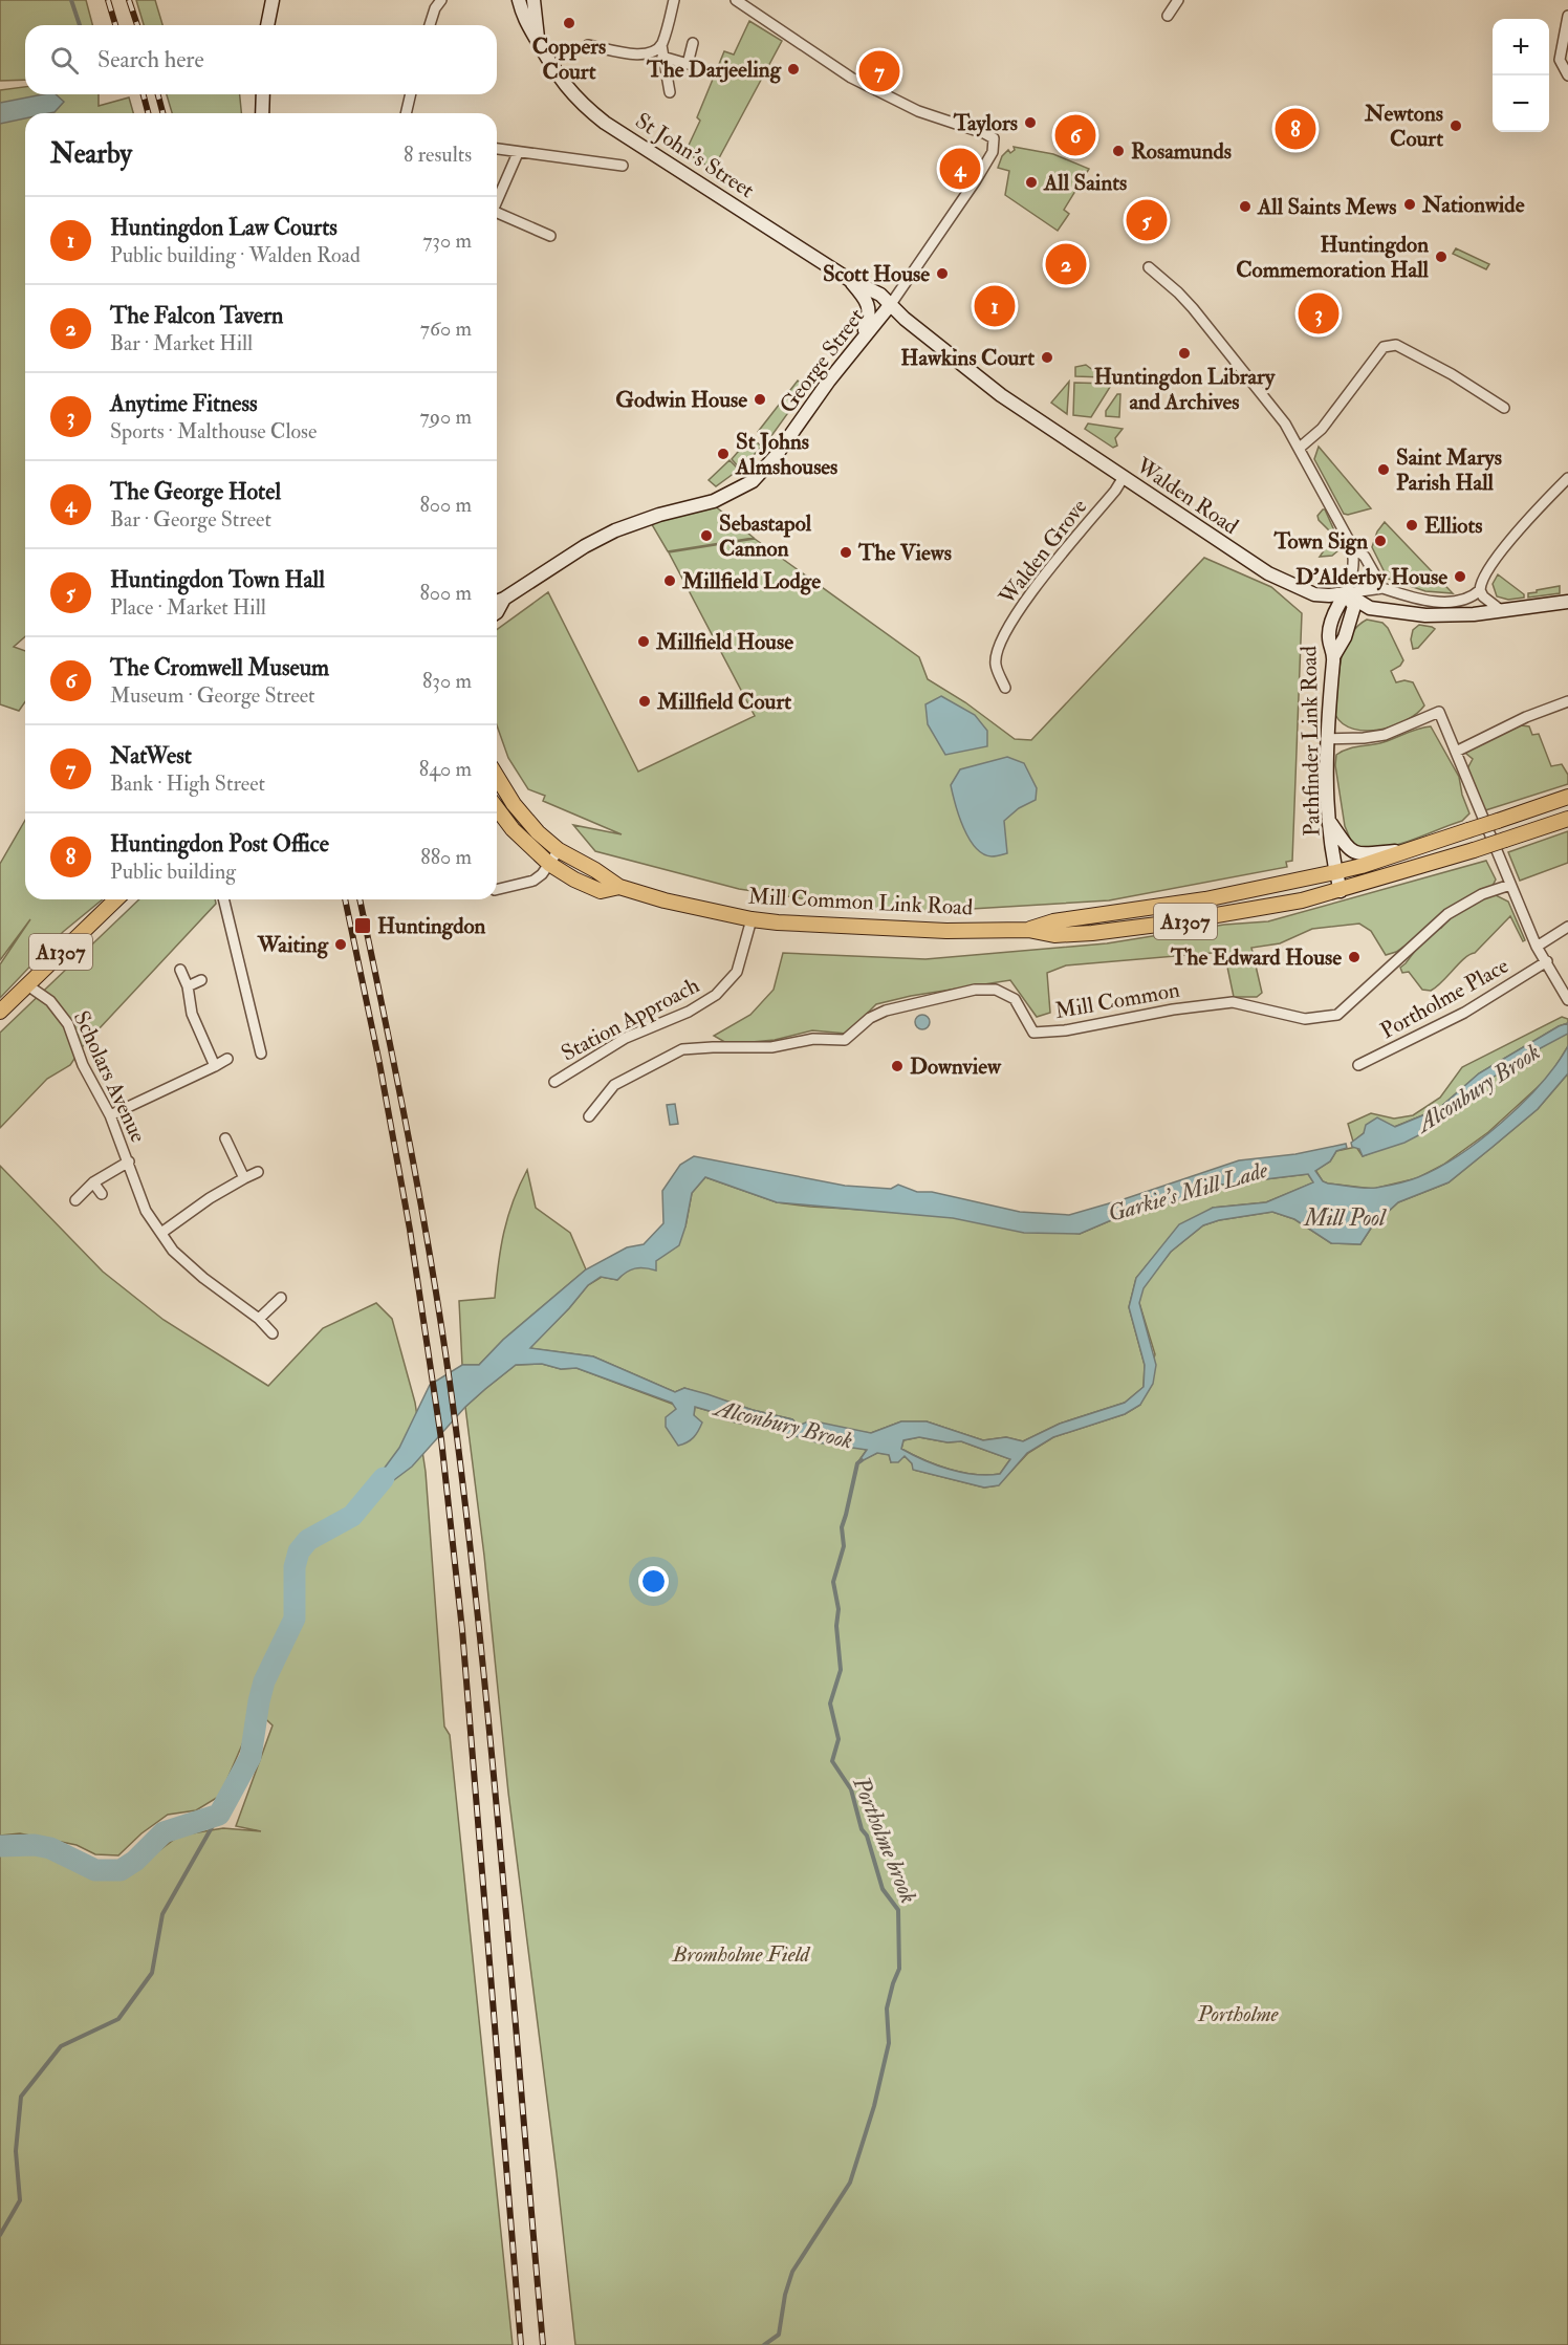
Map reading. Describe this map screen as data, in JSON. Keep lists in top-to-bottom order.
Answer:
{
  "streets": {
    "main road": [
      "St John's Street",
      "George Street",
      "Walden Road",
      "Pathfinder Link Road",
      "Mill Common Link Road",
      "A1307"
    ],
    "street": [
      "Walden Grove",
      "Portholme Place",
      "Mill Common",
      "Station Approach",
      "Scholars Avenue"
    ]
  },
  "crossings": [
    ["St John's Street", "George Street"],
    ["St John's Street", "Walden Road"],
    ["George Street", "Walden Road"],
    ["Walden Road", "Walden Grove"],
    ["Walden Road", "Pathfinder Link Road"],
    ["Pathfinder Link Road", "Mill Common Link Road"],
    ["Pathfinder Link Road", "A1307"],
    ["Mill Common Link Road", "A1307"],
    ["Mill Common Link Road", "Station Approach"],
    ["A1307", "Scholars Avenue"]
  ],
  "water": [
    "Alconbury Brook",
    "Garkie's Mill Lade",
    "Mill Pool",
    "Portholme brook"
  ],
  "parks": ["Bromholme Field", "Portholme"],
  "places": {
    "other": [
      "Coppers Court",
      "The Darjeeling",
      "Taylors",
      "Newtons Court",
      "Rosamunds",
      "All Saints",
      "Nationwide",
      "All Saints Mews",
      "Huntingdon Commemoration Hall",
      "Scott House",
      "Huntingdon Library and Archives",
      "Hawkins Court",
      "Godwin House",
      "St Johns Almshouses",
      "Saint Marys Parish Hall",
      "Elliots",
      "Sebastapol Cannon",
      "Town Sign",
      "The Views",
      "D'Alderby House",
      "Millfield Lodge",
      "Millfield House",
      "Millfield Court",
      "Waiting",
      "The Edward House",
      "Downview"
    ],
    "transit": ["Huntingdon"]
  },
  "page": {
    "map_buttons": ["+", "−"],
    "search": "Search here",
    "pins": [
      "7",
      "8",
      "6",
      "4",
      "5",
      "2",
      "1",
      "3"
    ],
    "heading": ["Nearby", "8 results"],
    "list": [
      {
        "mark": "1",
        "name": "Huntingdon Law Courts",
        "note": "Public building · Walden Road",
        "value": "730 m"
      },
      {
        "mark": "2",
        "name": "The Falcon Tavern",
        "note": "Bar · Market Hill",
        "value": "760 m"
      },
      {
        "mark": "3",
        "name": "Anytime Fitness",
        "note": "Sports · Malthouse Close",
        "value": "790 m"
      },
      {
        "mark": "4",
        "name": "The George Hotel",
        "note": "Bar · George Street",
        "value": "800 m"
      },
      {
        "mark": "5",
        "name": "Huntingdon Town Hall",
        "note": "Place · Market Hill",
        "value": "800 m"
      },
      {
        "mark": "6",
        "name": "The Cromwell Museum",
        "note": "Museum · George Street",
        "value": "830 m"
      },
      {
        "mark": "7",
        "name": "NatWest",
        "note": "Bank · High Street",
        "value": "840 m"
      },
      {
        "mark": "8",
        "name": "Huntingdon Post Office",
        "note": "Public building",
        "value": "880 m"
      }
    ]
  }
}
